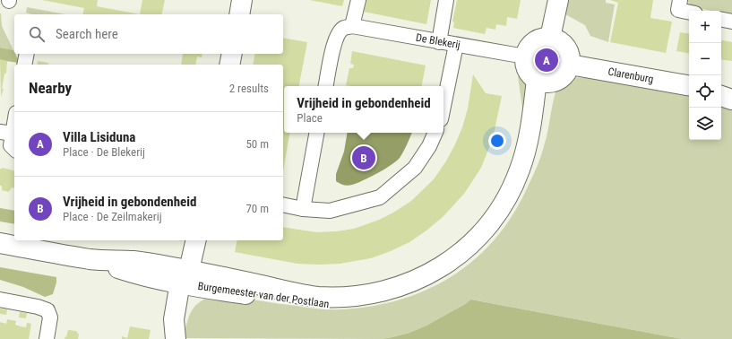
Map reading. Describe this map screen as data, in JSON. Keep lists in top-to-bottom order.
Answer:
{
  "streets": {
    "street": ["De Blekerij", "Clarenburg", "Burgemeester van der Postlaan"]
  },
  "crossings": [
    ["De Blekerij", "Clarenburg"],
    ["De Blekerij", "Burgemeester van der Postlaan"],
    ["Clarenburg", "Burgemeester van der Postlaan"]
  ],
  "page": {
    "map_buttons": ["+", "−"],
    "search": "Search here",
    "pins": ["A", "B"],
    "heading": ["Nearby", "2 results"],
    "popup": ["Vrijheid in gebondenheid", "Place"],
    "list": [
      {
        "mark": "A",
        "name": "Villa Lisiduna",
        "note": "Place · De Blekerij",
        "value": "50 m"
      },
      {
        "mark": "B",
        "name": "Vrijheid in gebondenheid",
        "note": "Place · De Zeilmakerij",
        "value": "70 m"
      }
    ]
  }
}
